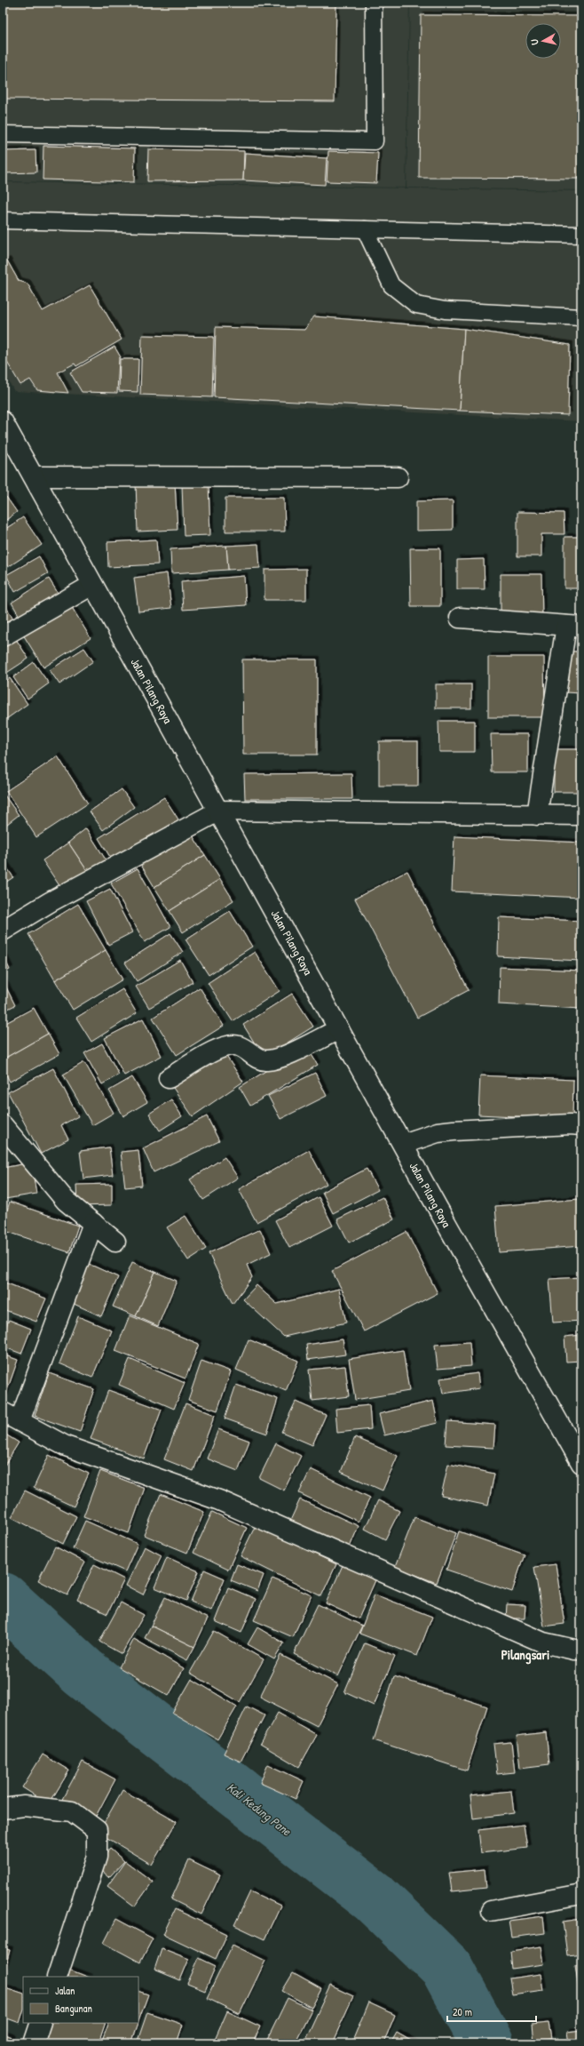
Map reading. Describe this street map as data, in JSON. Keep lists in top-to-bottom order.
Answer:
{
  "streets": {
    "main road": ["Jalan Pilang Raya"]
  },
  "districts": ["Pilangsari"],
  "water": ["Kali Kedung Pane"],
  "legend": ["Jalan", "Bangunan"],
  "scale_bar": "20 m",
  "north": "left"
}
